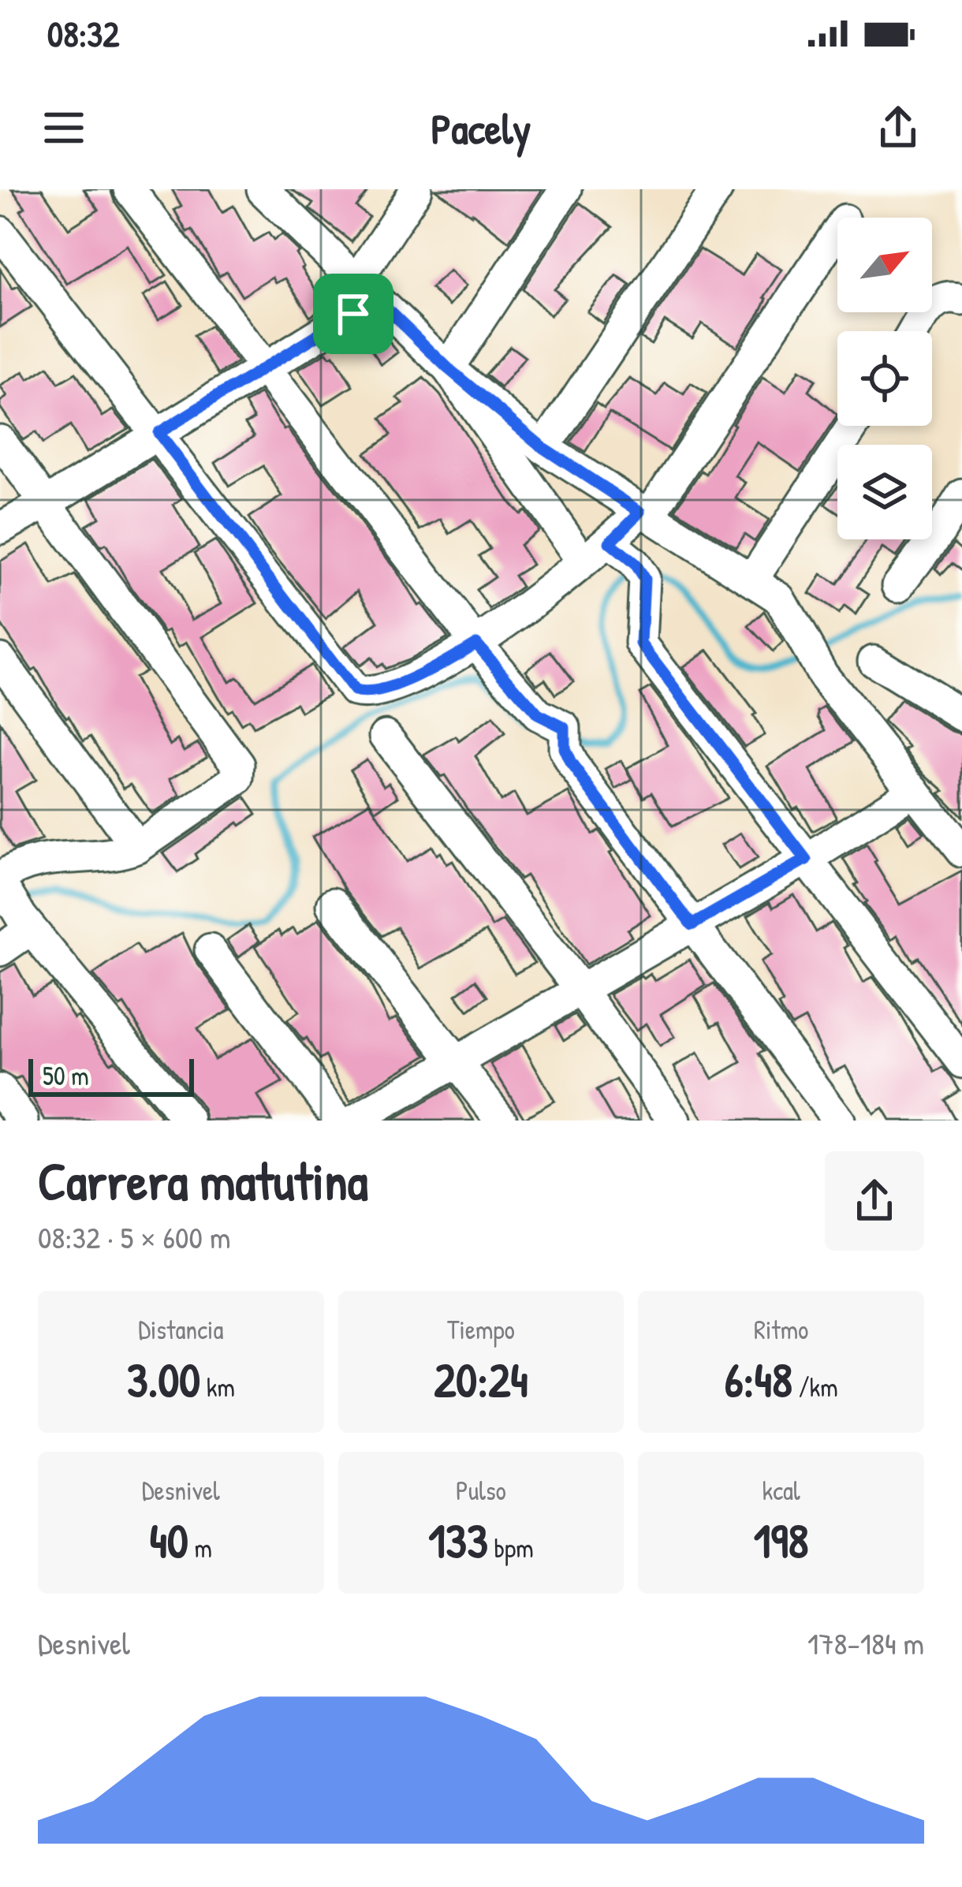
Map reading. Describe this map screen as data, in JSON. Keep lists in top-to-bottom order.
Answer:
{
  "scale_bar": "50 m",
  "north": "top right",
  "page": {
    "status": "08:32",
    "header": "Pacely",
    "scale": "50 m",
    "heading": ["Carrera matutina", "08:32 · 5 × 600 m"],
    "stats": [
      ["Distancia", "3.00 km"],
      ["Tiempo", "20:24"],
      ["Ritmo", "6:48 /km"],
      ["Desnivel", "40 m"],
      ["Pulso", "133 bpm"],
      ["kcal", "198"]
    ],
    "chart": ["Desnivel", "178–184 m"]
  }
}
